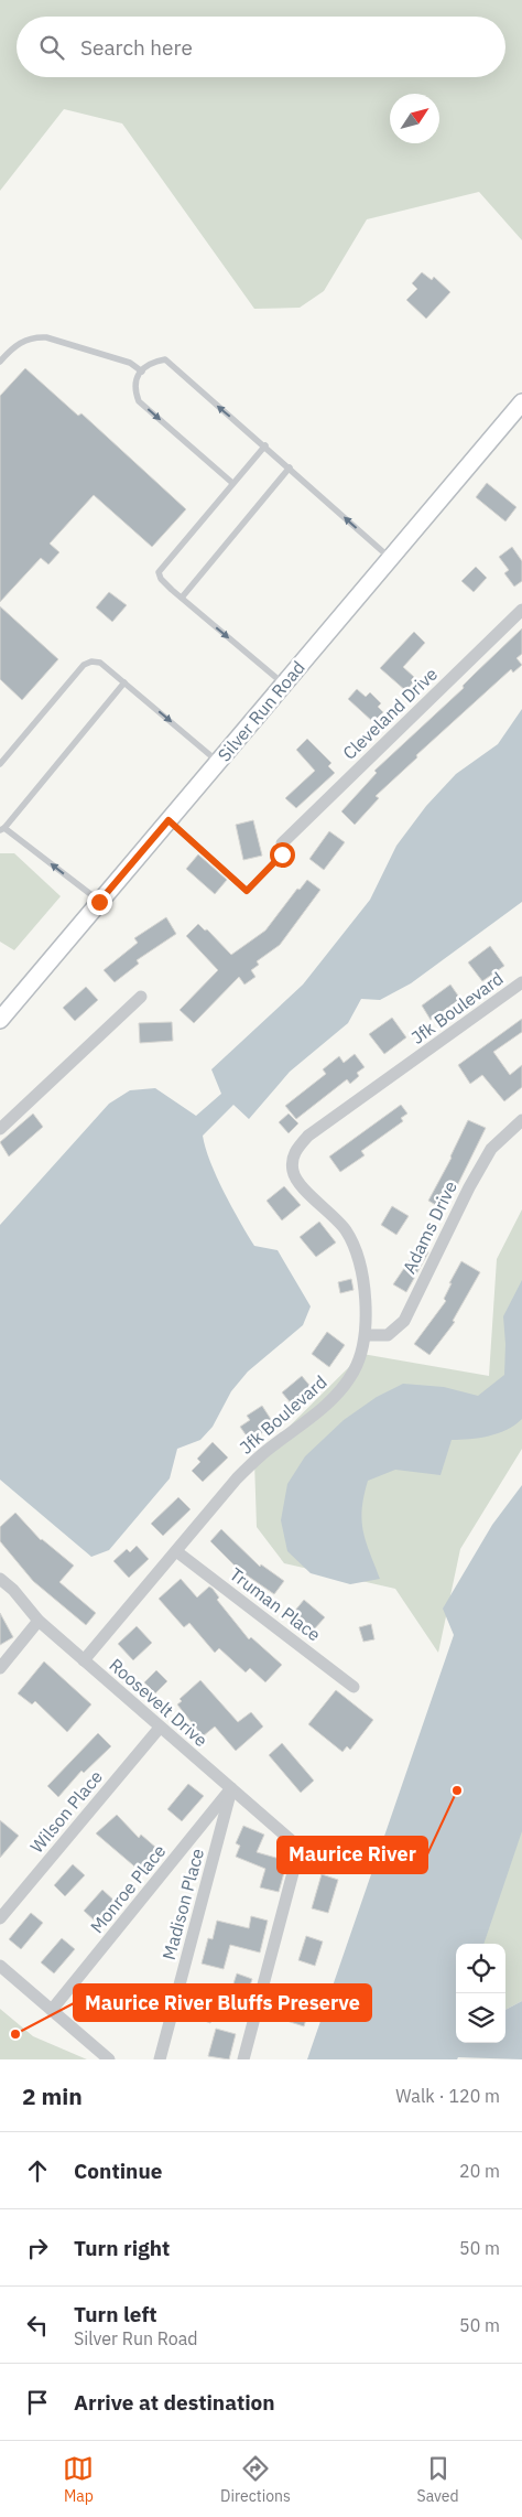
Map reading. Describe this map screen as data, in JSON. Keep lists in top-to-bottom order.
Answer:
{
  "streets": {
    "main road": ["Silver Run Road"],
    "street": [
      "Cleveland Drive",
      "Jfk Boulevard",
      "Adams Drive",
      "Truman Place",
      "Roosevelt Drive",
      "Wilson Place",
      "Monroe Place",
      "Madison Place"
    ]
  },
  "crossings": [
    ["Jfk Boulevard", "Adams Drive"],
    ["Jfk Boulevard", "Truman Place"],
    ["Jfk Boulevard", "Roosevelt Drive"],
    ["Roosevelt Drive", "Wilson Place"],
    ["Roosevelt Drive", "Monroe Place"],
    ["Roosevelt Drive", "Madison Place"],
    ["Monroe Place", "Madison Place"]
  ],
  "places": ["Maurice River", "Maurice River Bluffs Preserve"],
  "north": "top right",
  "page": {
    "search": "Search here",
    "heading": ["2 min", "Walk · 120 m"],
    "list": [
      ["Continue", "20 m"],
      ["Turn right", "50 m"],
      ["Turn left", "Silver Run Road", "50 m"],
      "Arrive at destination"
    ],
    "nav": ["Map", "Directions", "Saved"]
  }
}
